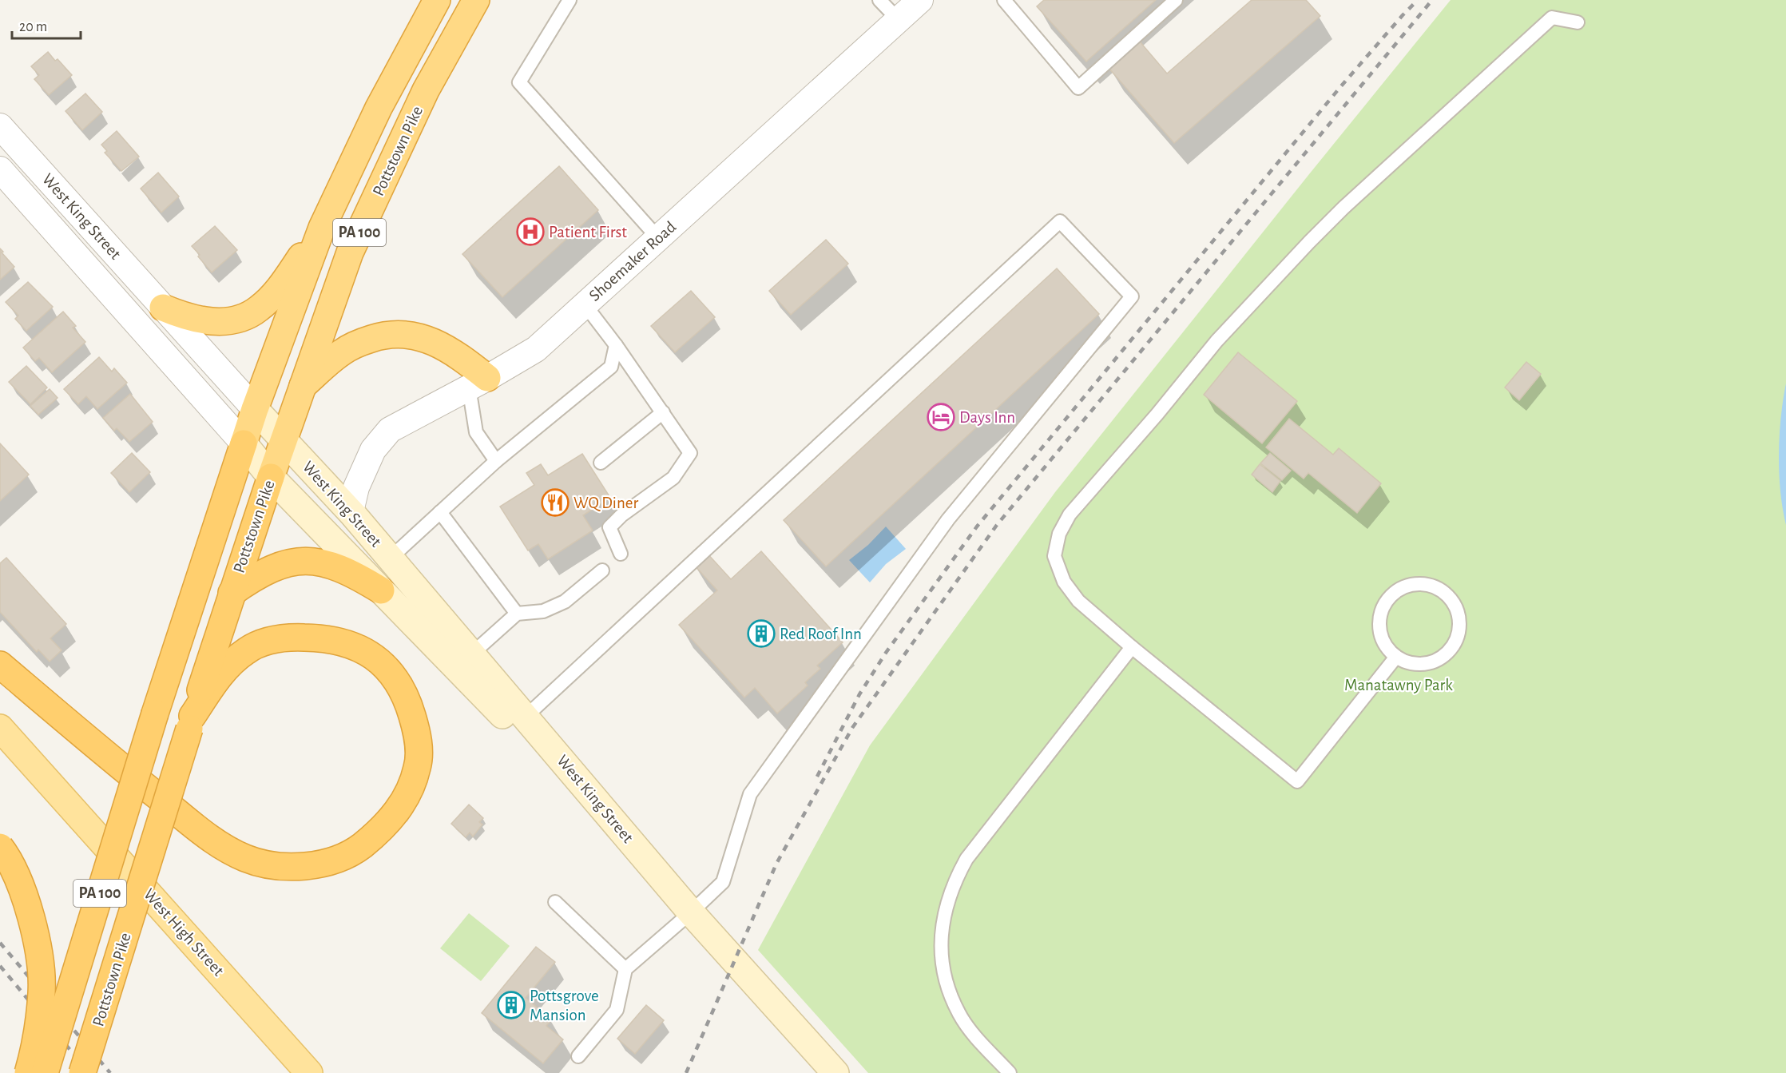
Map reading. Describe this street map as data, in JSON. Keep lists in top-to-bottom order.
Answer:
{
  "streets": {
    "highway": ["Pottstown Pike", "PA 100"],
    "main road": ["West King Street", "West High Street"],
    "street": ["Shoemaker Road"]
  },
  "crossings": [
    ["Pottstown Pike", "West King Street"],
    ["West King Street", "Shoemaker Road"]
  ],
  "parks": ["Manatawny Park"],
  "places": {
    "hospital": ["Patient First"],
    "hotel": ["Days Inn"],
    "restaurant": ["WQ Diner"],
    "building": ["Red Roof Inn", "Pottsgrove Mansion"]
  },
  "scale_bar": "20 m"
}
